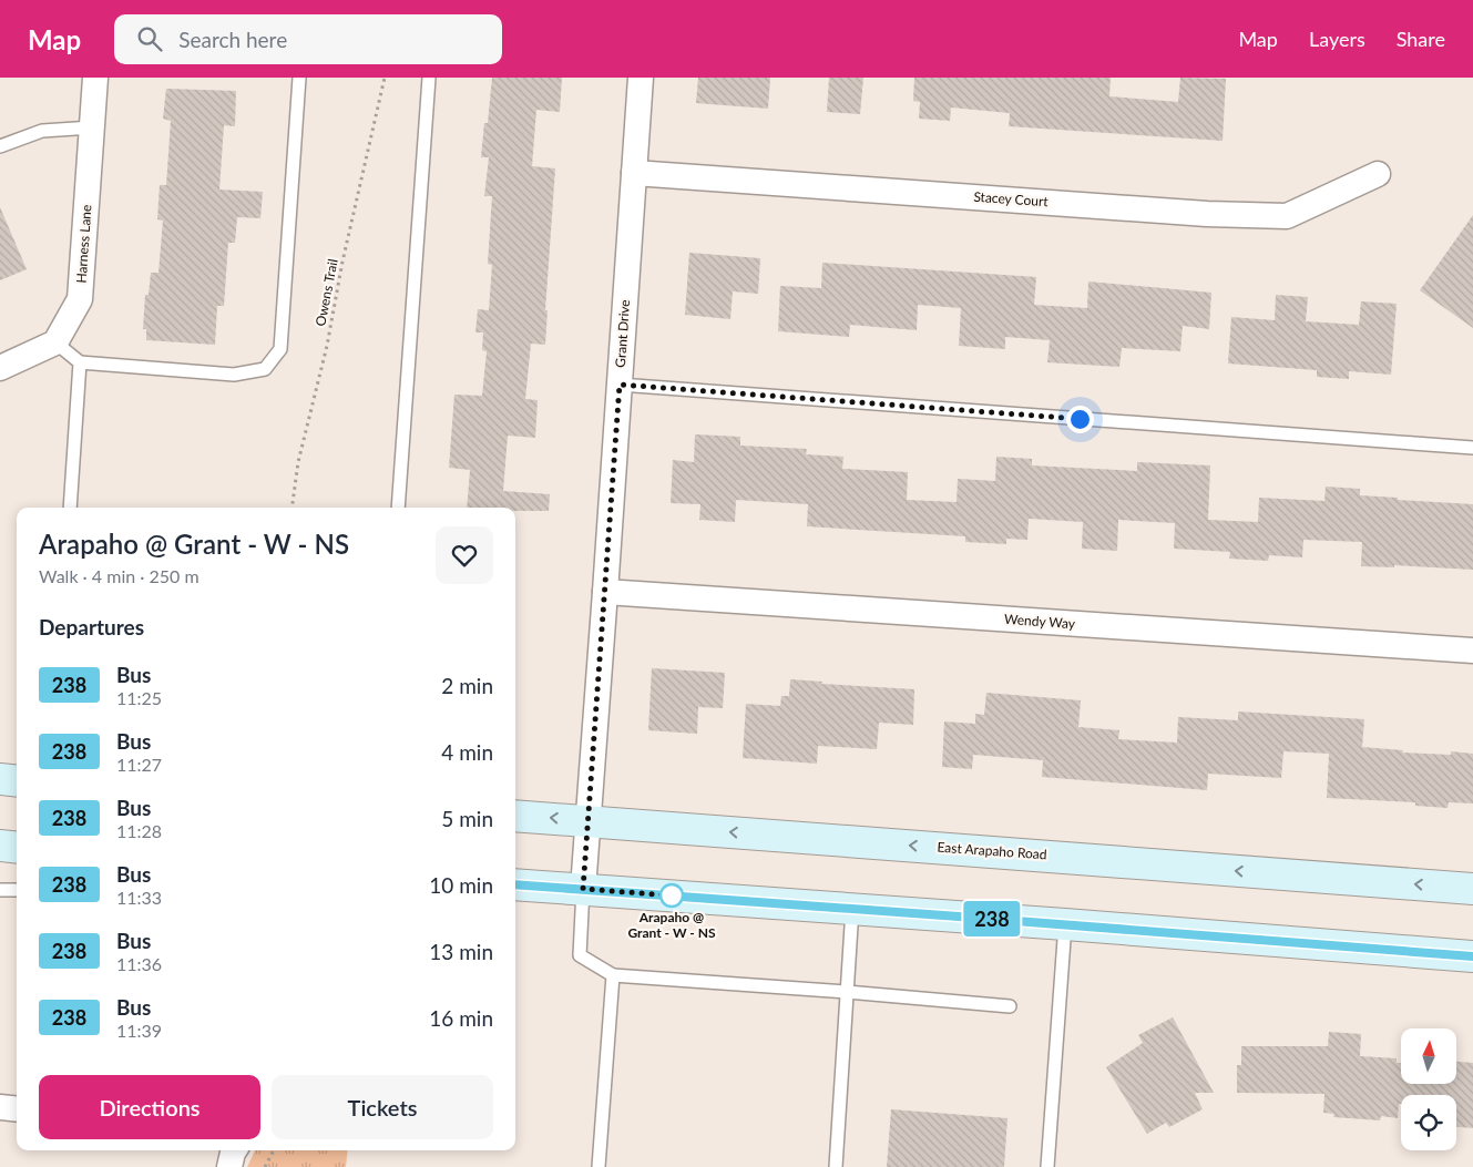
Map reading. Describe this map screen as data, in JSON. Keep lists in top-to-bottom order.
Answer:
{
  "streets": {
    "main road": ["East Arapaho Road"],
    "street": [
      "Stacey Court",
      "Harness Lane",
      "Grant Drive",
      "Wendy Way"
    ],
    "path": ["Owens Trail"]
  },
  "crossings": [
    ["Stacey Court", "Grant Drive"],
    ["Grant Drive", "Wendy Way"],
    ["Grant Drive", "East Arapaho Road"]
  ],
  "places": ["Arapaho @ Grant - W - NS"],
  "lines": ["bus line 238"],
  "north": "top",
  "page": {
    "header": "Map",
    "search": "Search here",
    "nav": ["Map", "Layers", "Share"],
    "on_map": "238",
    "heading": [
      ["Arapaho @ Grant - W - NS", "Walk · 4 min · 250 m"],
      "Departures"
    ],
    "list": [
      {
        "mark": "238",
        "name": "Bus",
        "note": "11:25",
        "value": "2 min"
      },
      {
        "mark": "238",
        "name": "Bus",
        "note": "11:27",
        "value": "4 min"
      },
      {
        "mark": "238",
        "name": "Bus",
        "note": "11:28",
        "value": "5 min"
      },
      {
        "mark": "238",
        "name": "Bus",
        "note": "11:33",
        "value": "10 min"
      },
      {
        "mark": "238",
        "name": "Bus",
        "note": "11:36",
        "value": "13 min"
      },
      {
        "mark": "238",
        "name": "Bus",
        "note": "11:39",
        "value": "16 min"
      }
    ],
    "buttons": ["Directions", "Tickets"]
  }
}
